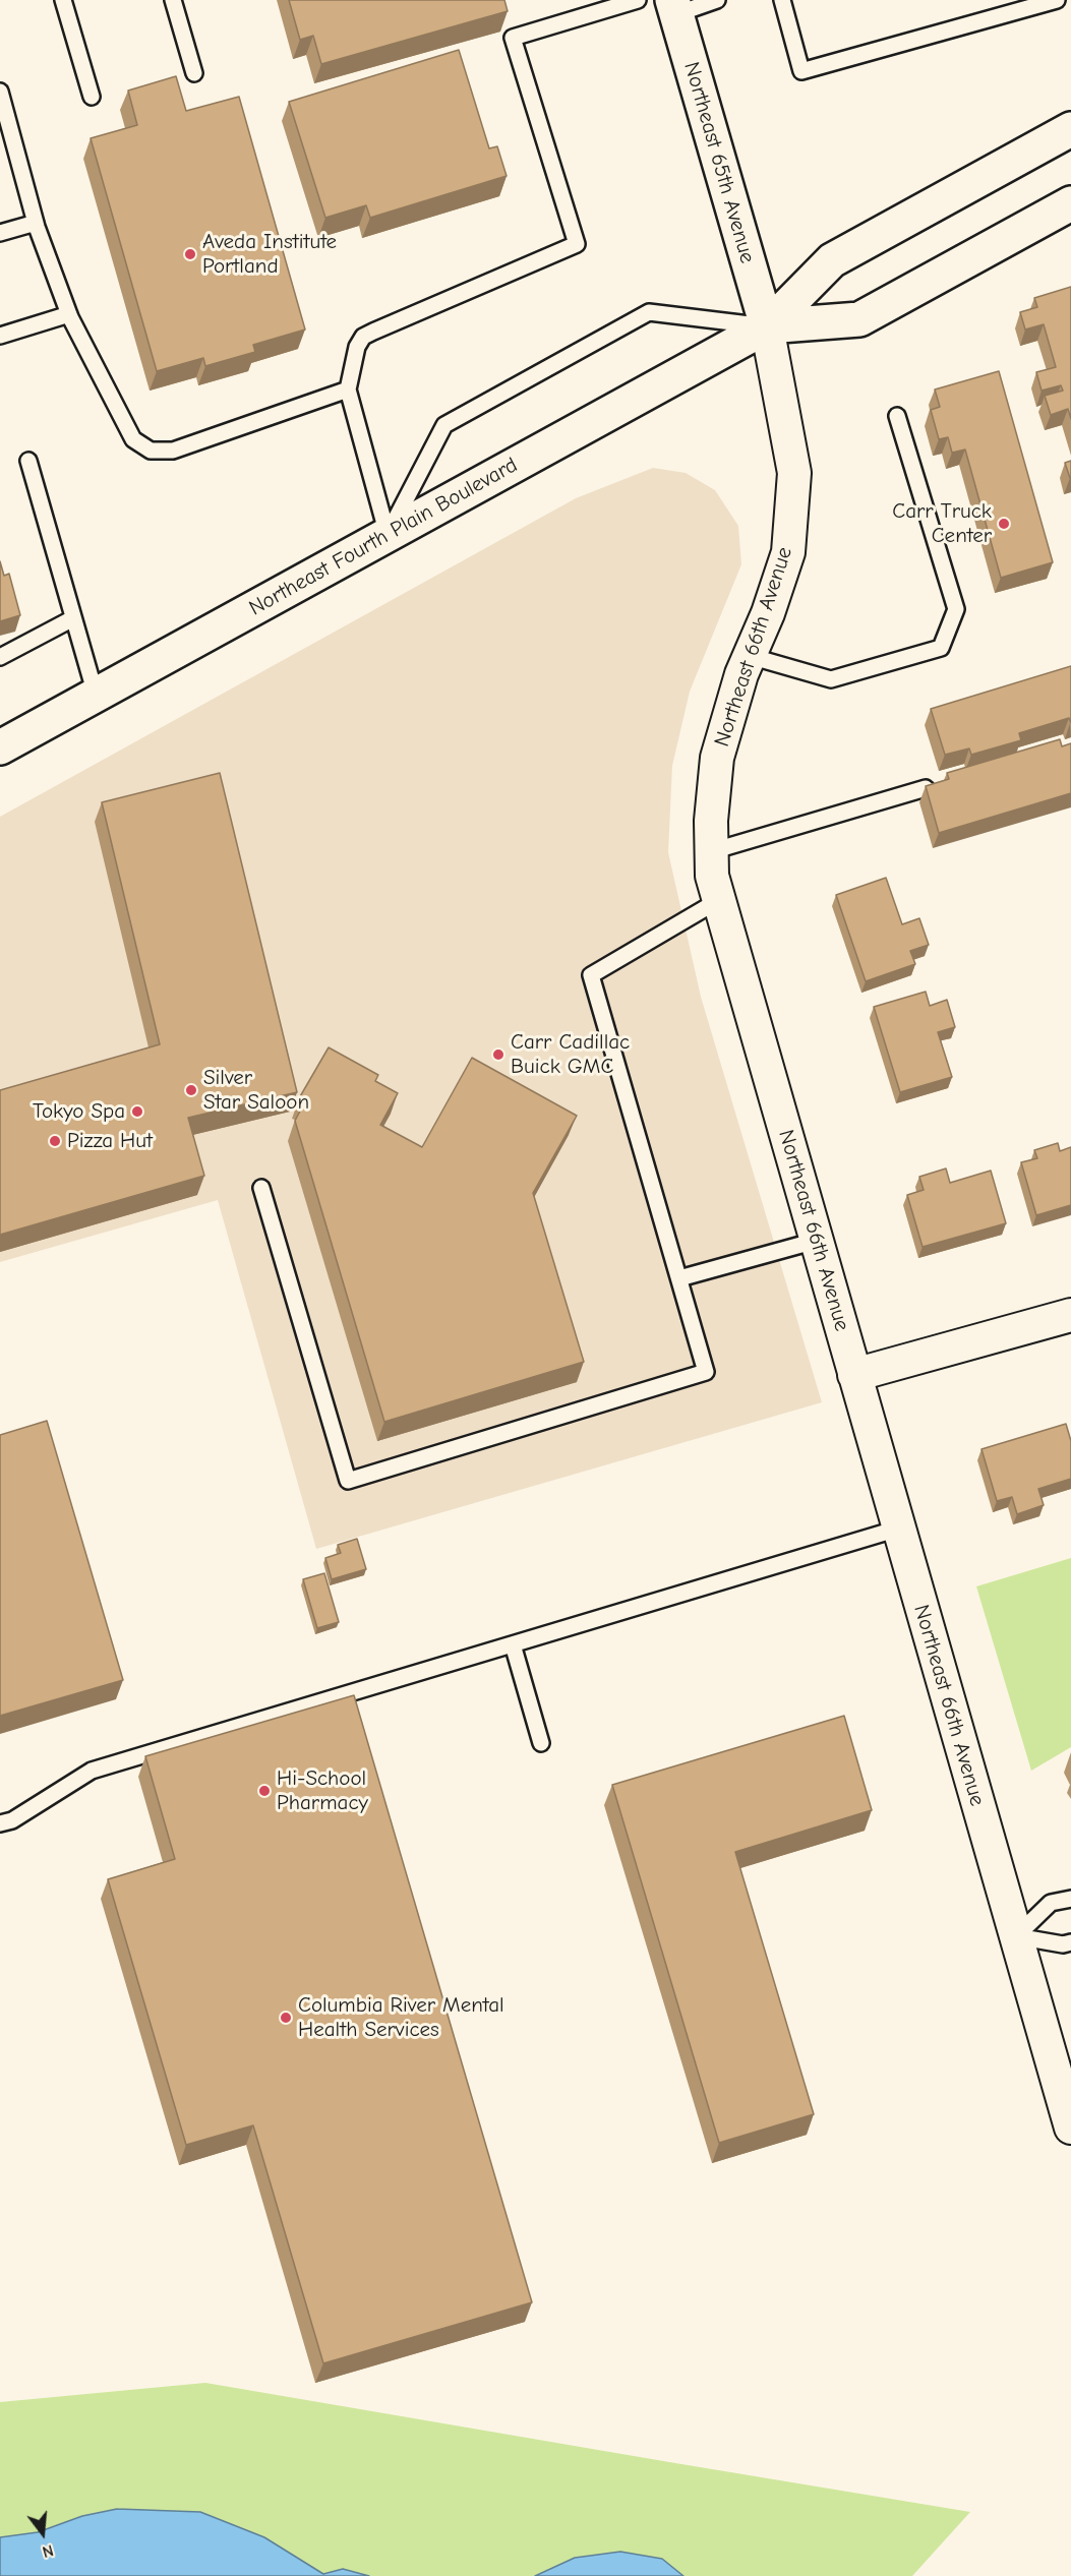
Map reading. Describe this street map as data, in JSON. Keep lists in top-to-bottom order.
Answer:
{
  "streets": {
    "main road": ["Northeast 65th Avenue", "Northeast Fourth Plain Boulevard"],
    "street": ["Northeast 66th Avenue"]
  },
  "crossings": [
    ["Northeast 65th Avenue", "Northeast Fourth Plain Boulevard"],
    ["Northeast 65th Avenue", "Northeast 66th Avenue"],
    ["Northeast Fourth Plain Boulevard", "Northeast 66th Avenue"]
  ],
  "places": [
    "Aveda Institute Portland",
    "Carr Truck Center",
    "Carr Cadillac Buick GMC",
    "Silver Star Saloon",
    "Tokyo Spa",
    "Pizza Hut",
    "Hi-School Pharmacy",
    "Columbia River Mental Health Services"
  ],
  "north": "bottom"
}
